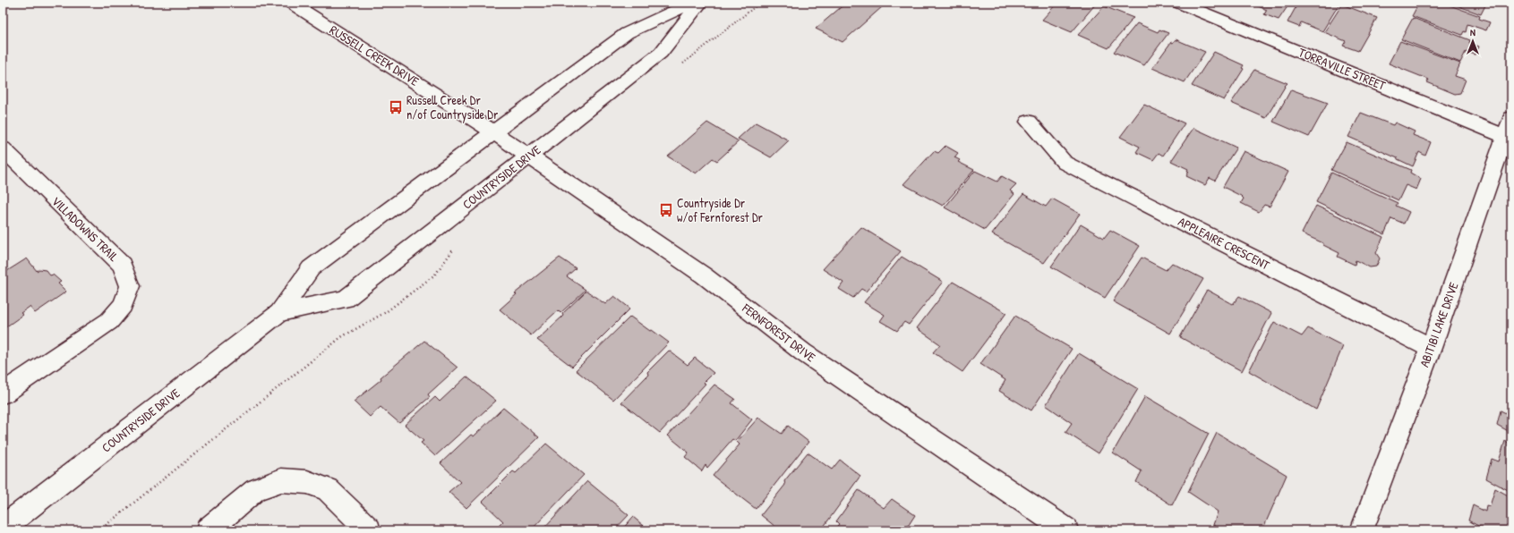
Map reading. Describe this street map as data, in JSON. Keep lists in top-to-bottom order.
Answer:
{
  "streets": {
    "street": [
      "RUSSELL CREEK DRIVE",
      "TORRAVILLE STREET",
      "COUNTRYSIDE DRIVE",
      "VILLADOWNS TRAIL",
      "APPLEAIRE CRESCENT",
      "ABITIBI LAKE DRIVE",
      "FERNFOREST DRIVE"
    ]
  },
  "crossings": [
    ["RUSSELL CREEK DRIVE", "COUNTRYSIDE DRIVE"],
    ["RUSSELL CREEK DRIVE", "FERNFOREST DRIVE"],
    ["TORRAVILLE STREET", "ABITIBI LAKE DRIVE"],
    ["COUNTRYSIDE DRIVE", "FERNFOREST DRIVE"],
    ["APPLEAIRE CRESCENT", "ABITIBI LAKE DRIVE"]
  ],
  "places": {
    "bus stop": ["Russell Creek Dr n/of Countryside Dr", "Countryside Dr w/of Fernforest Dr"]
  },
  "north": "top"
}
